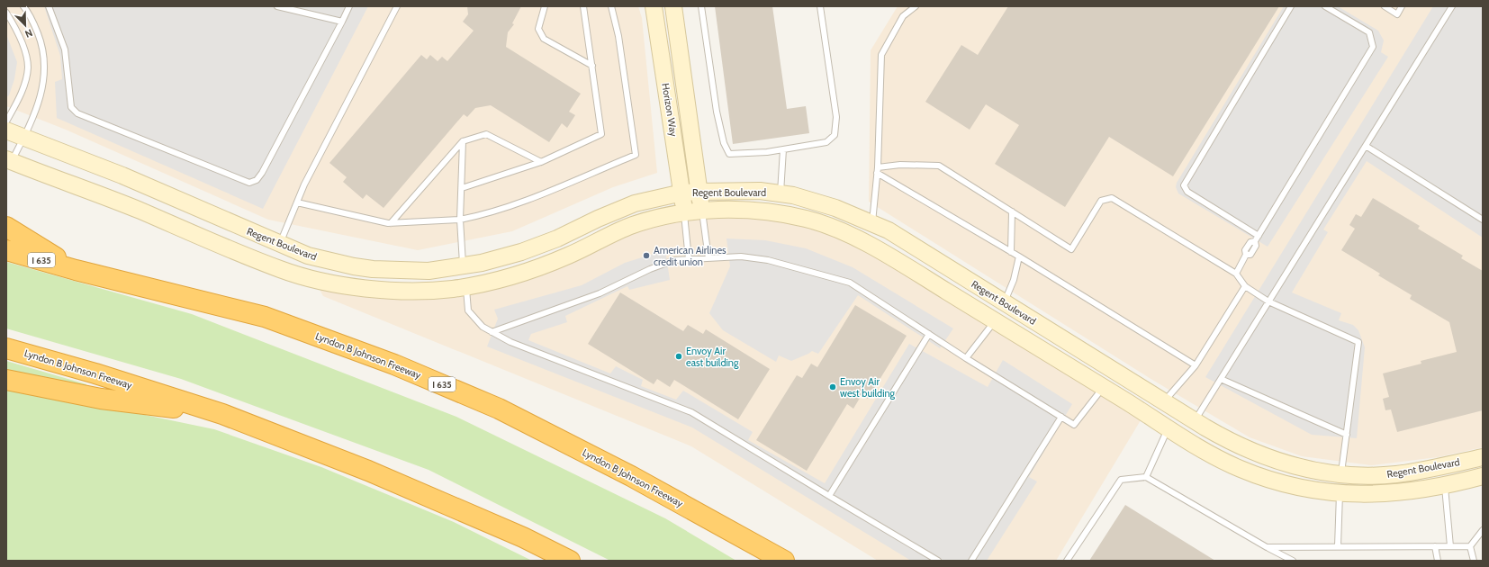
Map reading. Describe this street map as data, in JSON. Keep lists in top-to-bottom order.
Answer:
{
  "streets": {
    "highway": ["I 635", "Lyndon B Johnson Freeway"],
    "street": ["Horizon Way", "Regent Boulevard"]
  },
  "crossings": [
    ["Horizon Way", "Regent Boulevard"]
  ],
  "places": ["American Airlines credit union", "Envoy Air east building", "Envoy Air west building"],
  "north": "bottom right"
}
